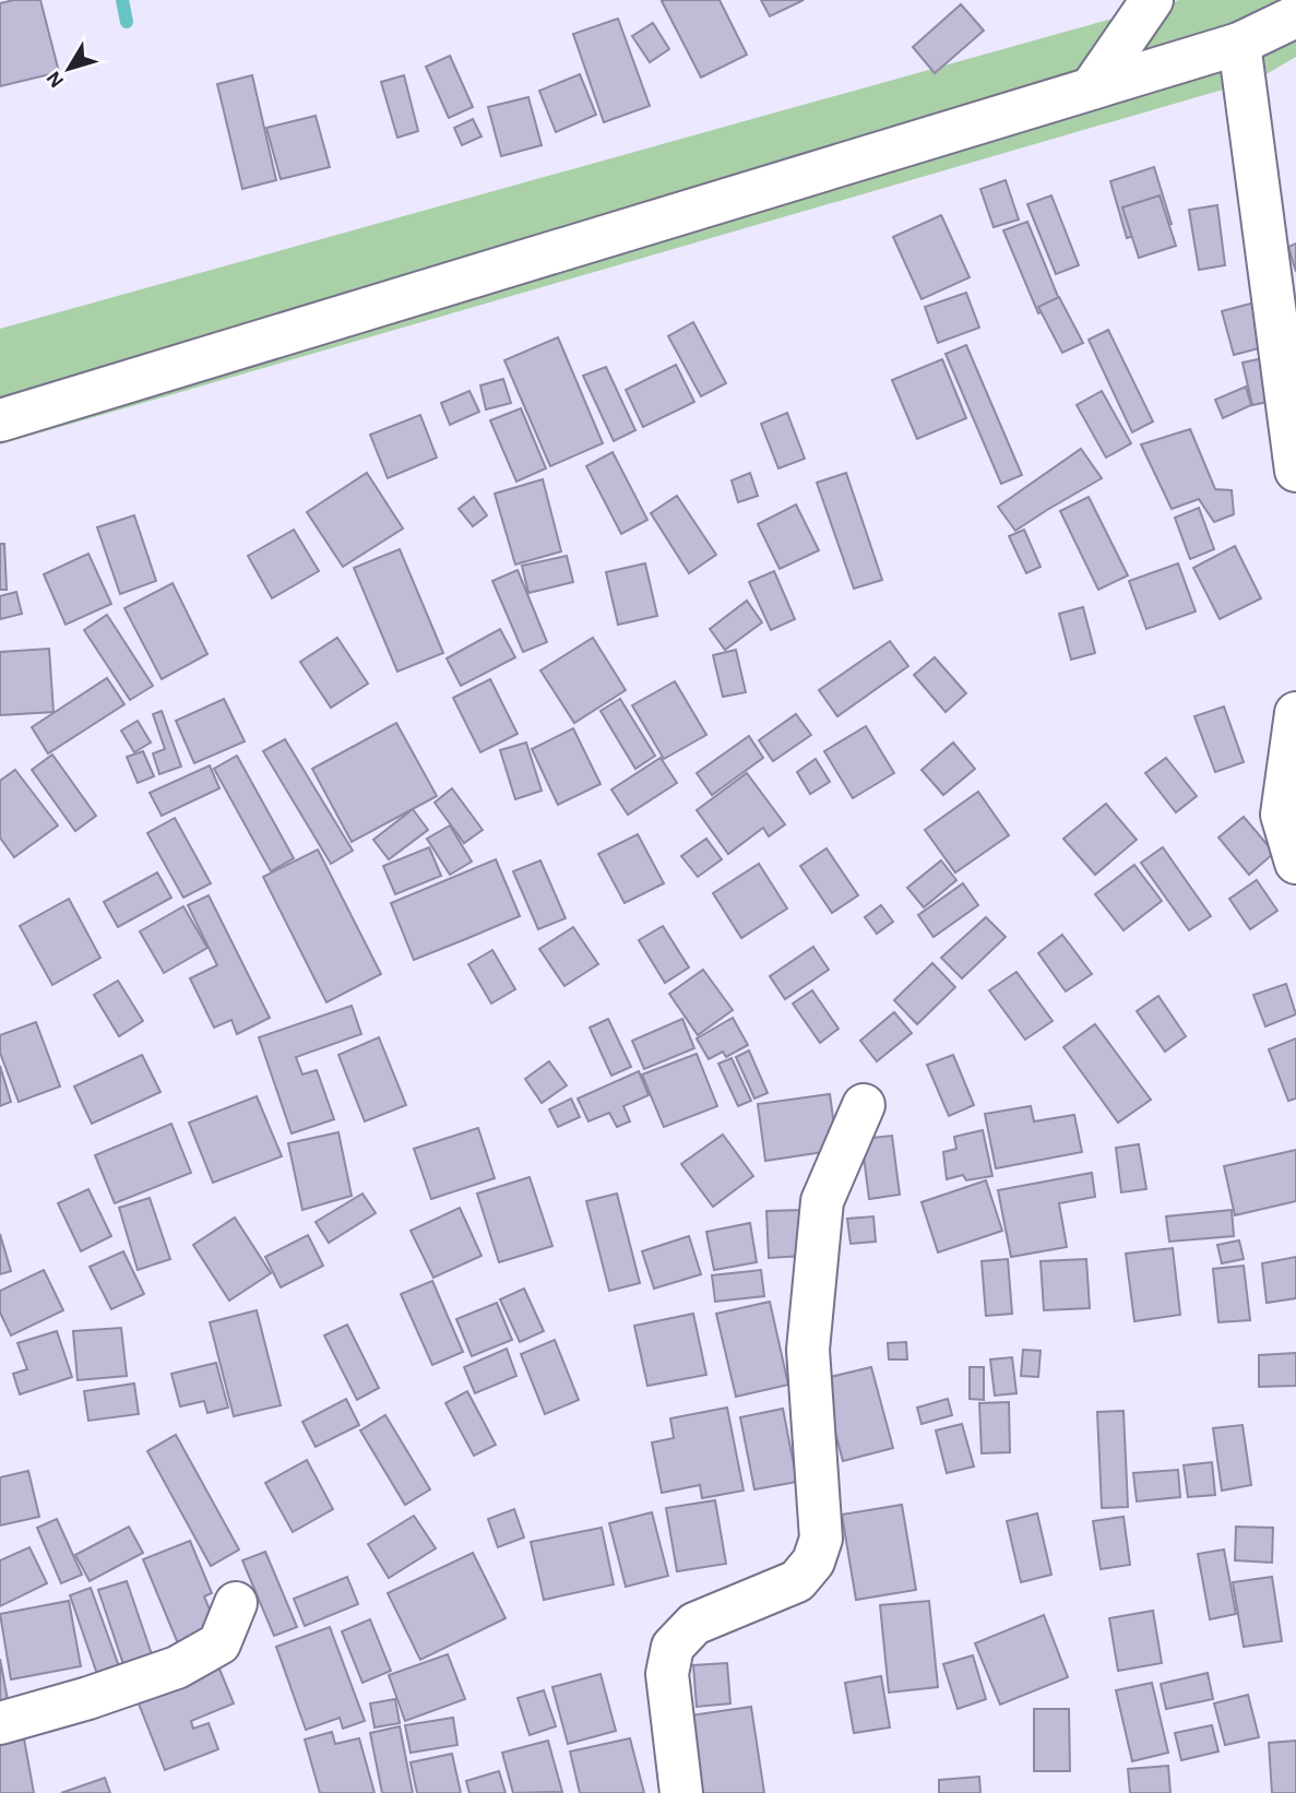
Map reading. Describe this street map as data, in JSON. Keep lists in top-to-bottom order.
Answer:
{
  "north": "bottom left"
}
